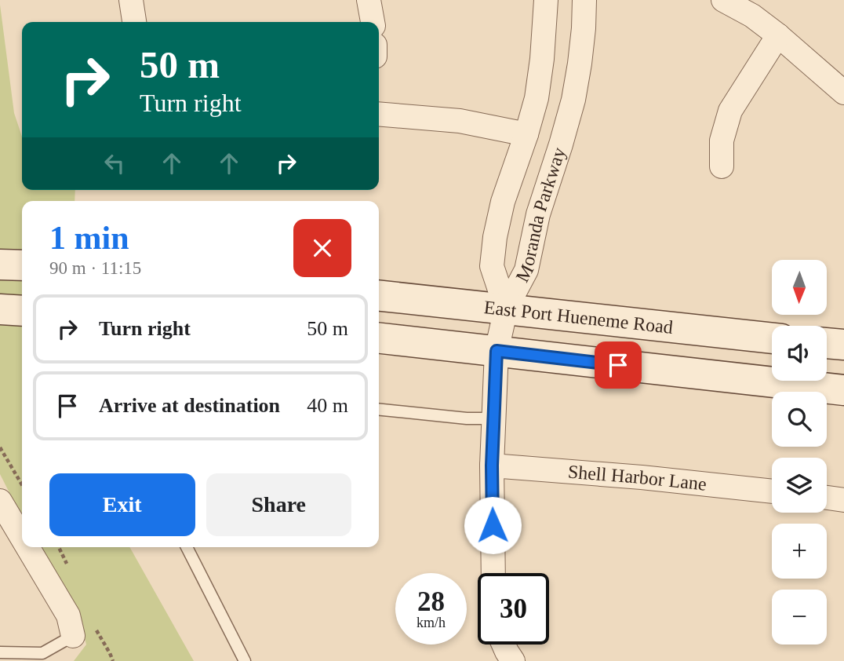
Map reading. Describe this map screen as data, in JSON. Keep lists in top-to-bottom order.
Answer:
{
  "streets": {
    "main road": ["East Port Hueneme Road"],
    "street": ["Moranda Parkway", "Shell Harbor Lane"]
  },
  "crossings": [
    ["Moranda Parkway", "East Port Hueneme Road"]
  ],
  "north": "bottom",
  "page": {
    "turn": ["50 m", "Turn right"],
    "heading": ["1 min", "90 m · 11:15"],
    "map_buttons": ["+", "−"],
    "list": [
      {
        "name": "Turn right",
        "value": "50 m"
      },
      {
        "name": "Arrive at destination",
        "value": "40 m"
      }
    ],
    "buttons": ["Exit", "Share"],
    "speed": "28 km/h",
    "limit": "30"
  }
}
